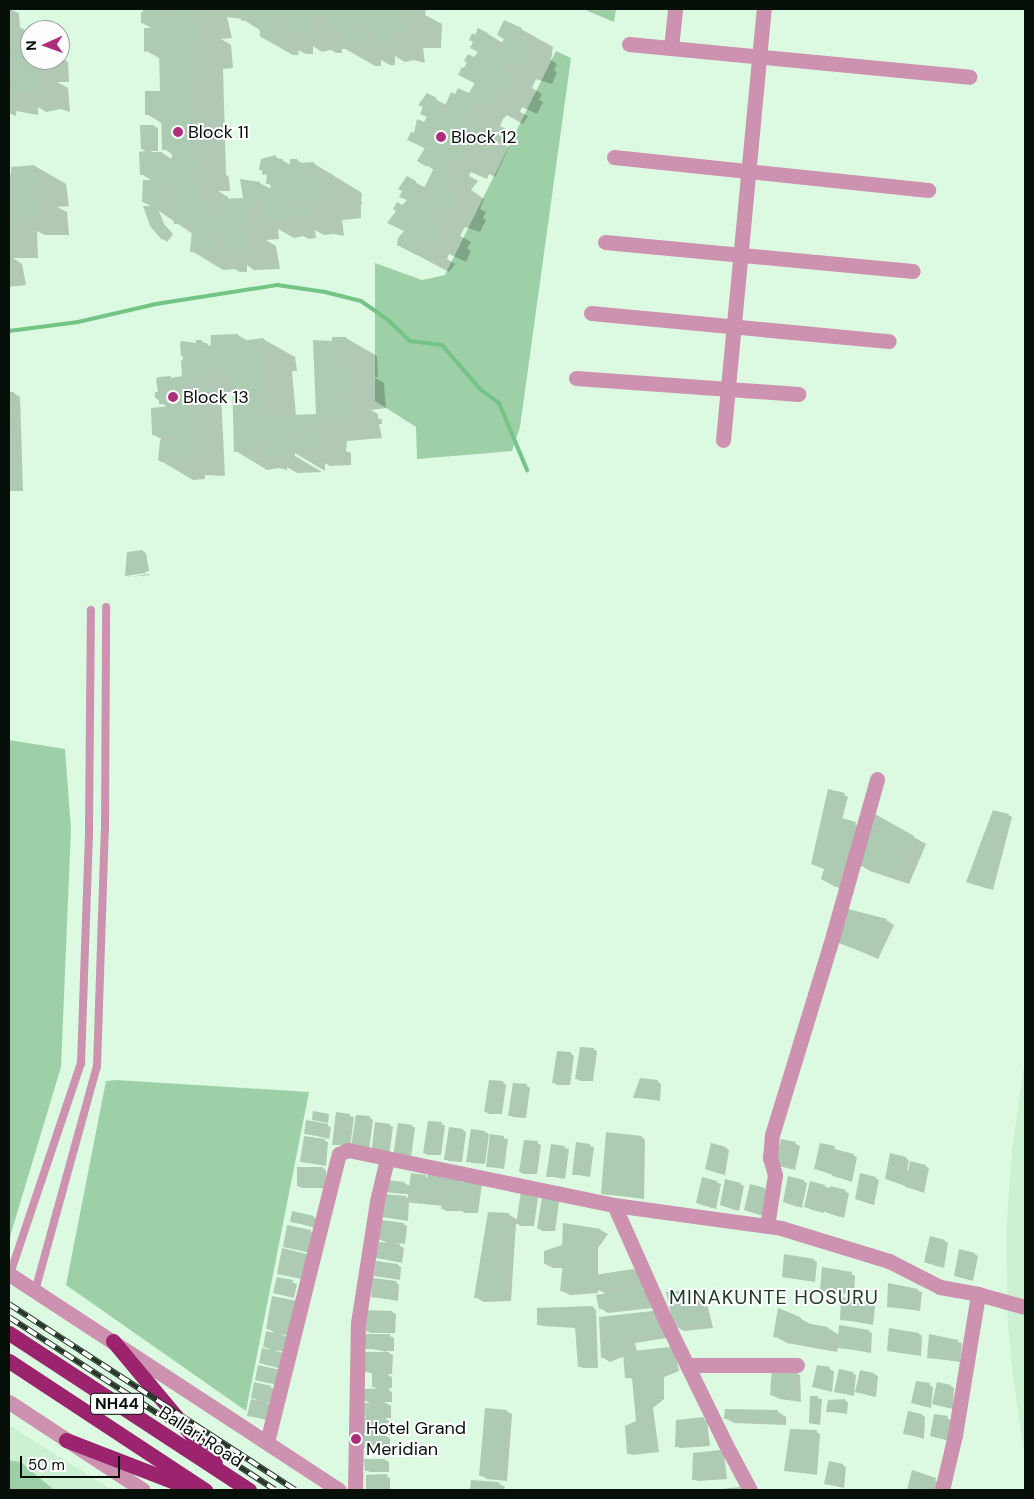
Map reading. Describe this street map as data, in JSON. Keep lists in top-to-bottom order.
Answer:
{
  "streets": {
    "highway": ["NH44", "Ballari Road"]
  },
  "districts": ["MINAKUNTE HOSURU"],
  "places": [
    "Block 11",
    "Block 12",
    "Block 13",
    "Hotel Grand Meridian"
  ],
  "scale_bar": "50 m",
  "north": "left"
}
